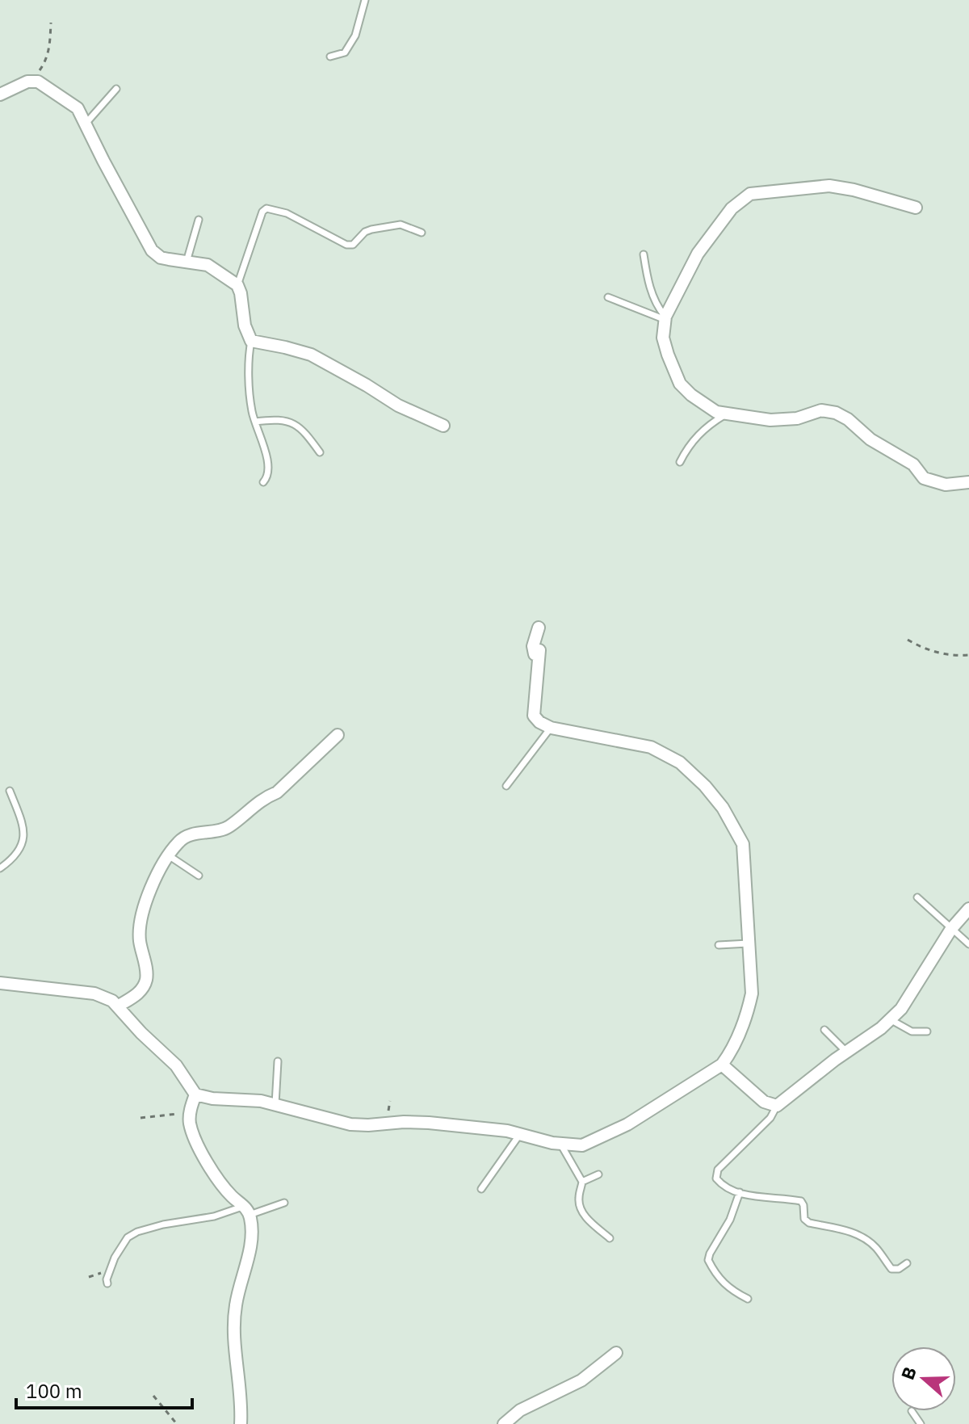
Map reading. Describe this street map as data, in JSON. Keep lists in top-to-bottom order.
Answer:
{
  "scale_bar": "100 m",
  "north": "left"
}
